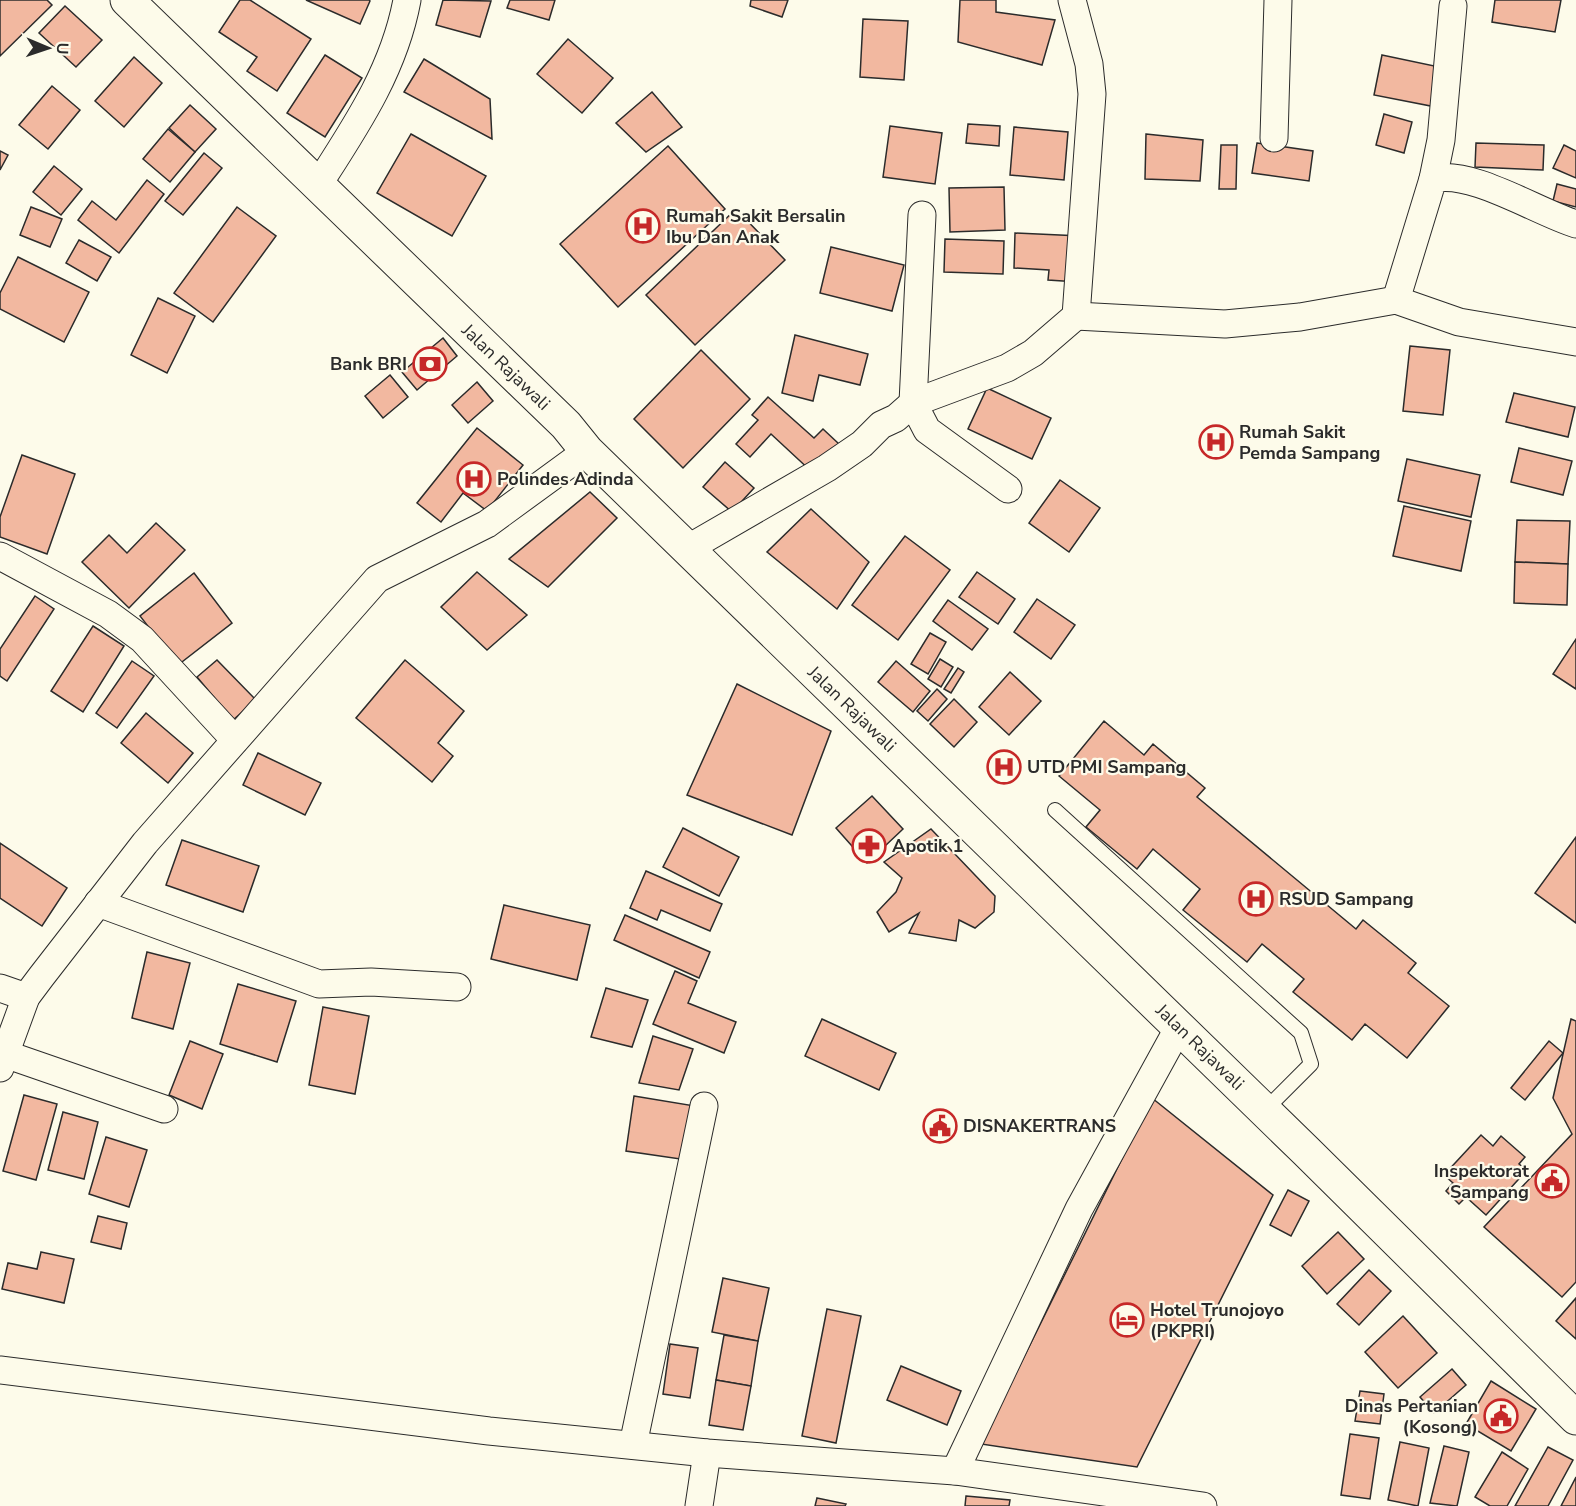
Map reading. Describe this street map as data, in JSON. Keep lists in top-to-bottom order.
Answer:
{
  "streets": {
    "street": ["Jalan Rajawali"]
  },
  "places": {
    "hospital": [
      "Rumah Sakit Bersalin Ibu Dan Anak",
      "Rumah Sakit Pemda Sampang",
      "Polindes Adinda",
      "UTD PMI Sampang",
      "RSUD Sampang"
    ],
    "bank": ["Bank BRI"],
    "pharmacy": ["Apotik 1"],
    "public building": ["DISNAKERTRANS", "Inspektorat Sampang", "Dinas Pertanian (Kosong)"],
    "hotel": ["Hotel Trunojoyo (PKPRI)"]
  },
  "north": "right"
}
